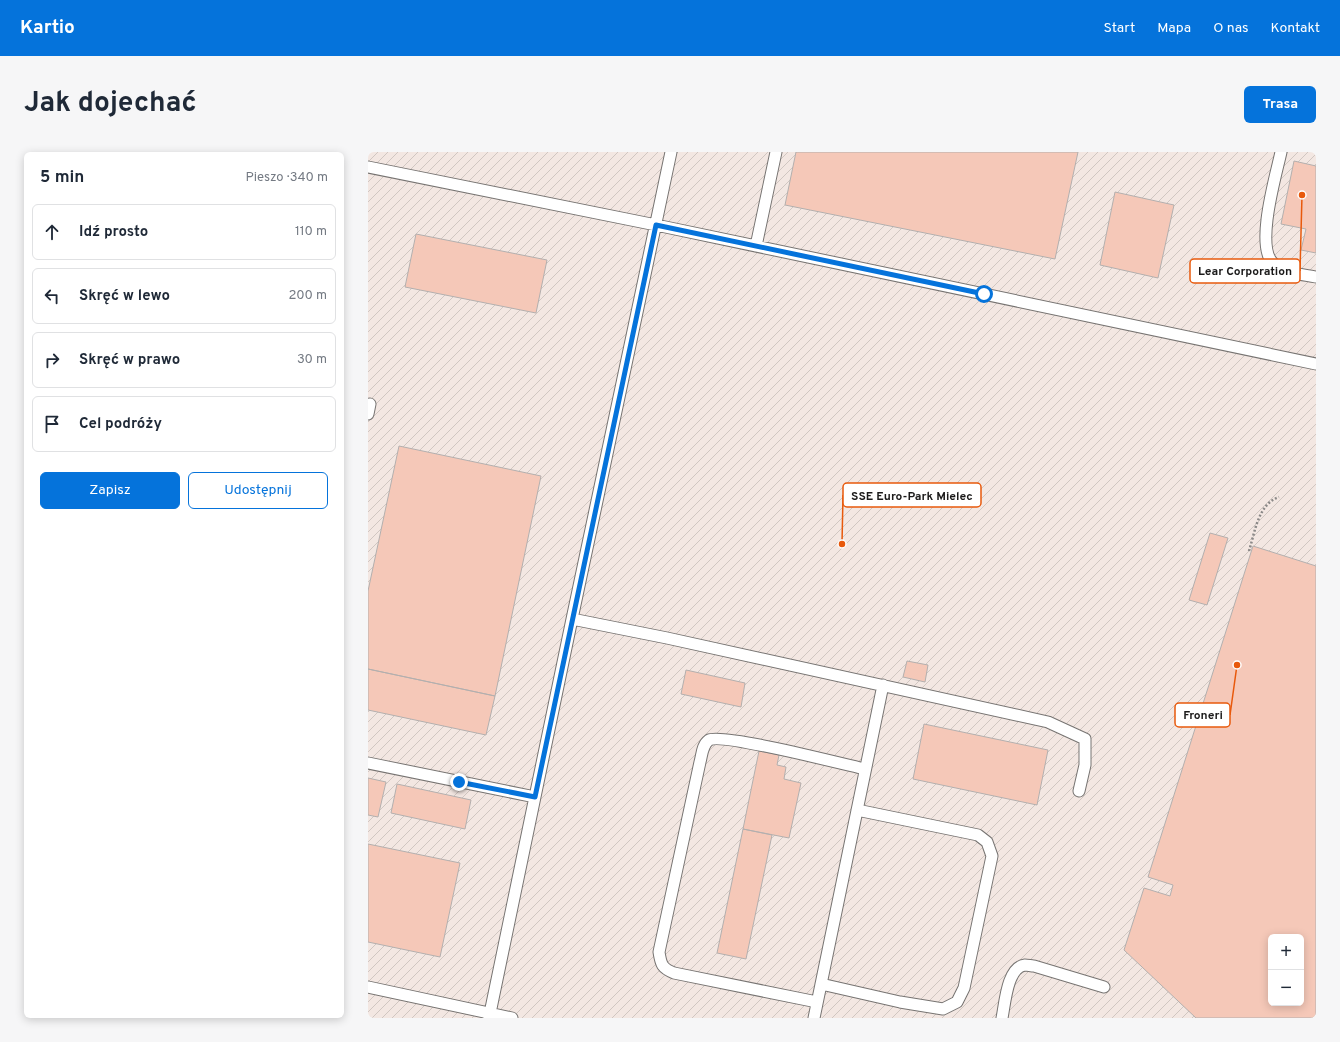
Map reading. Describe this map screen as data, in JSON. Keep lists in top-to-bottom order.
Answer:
{
  "places": ["Lear Corporation", "SSE Euro-Park Mielec", "Froneri"],
  "page": {
    "header": "Kartio",
    "nav": [
      "Start",
      "Mapa",
      "O nas",
      "Kontakt"
    ],
    "title": "Jak dojechać",
    "buttons": [
      "Trasa",
      ["Zapisz", "Udostępnij"]
    ],
    "heading": ["5 min", "Pieszo · 340 m"],
    "list": [
      ["Idź prosto", "110 m"],
      ["Skręć w lewo", "200 m"],
      ["Skręć w prawo", "30 m"],
      "Cel podróży"
    ],
    "map_buttons": ["+", "−"]
  }
}
